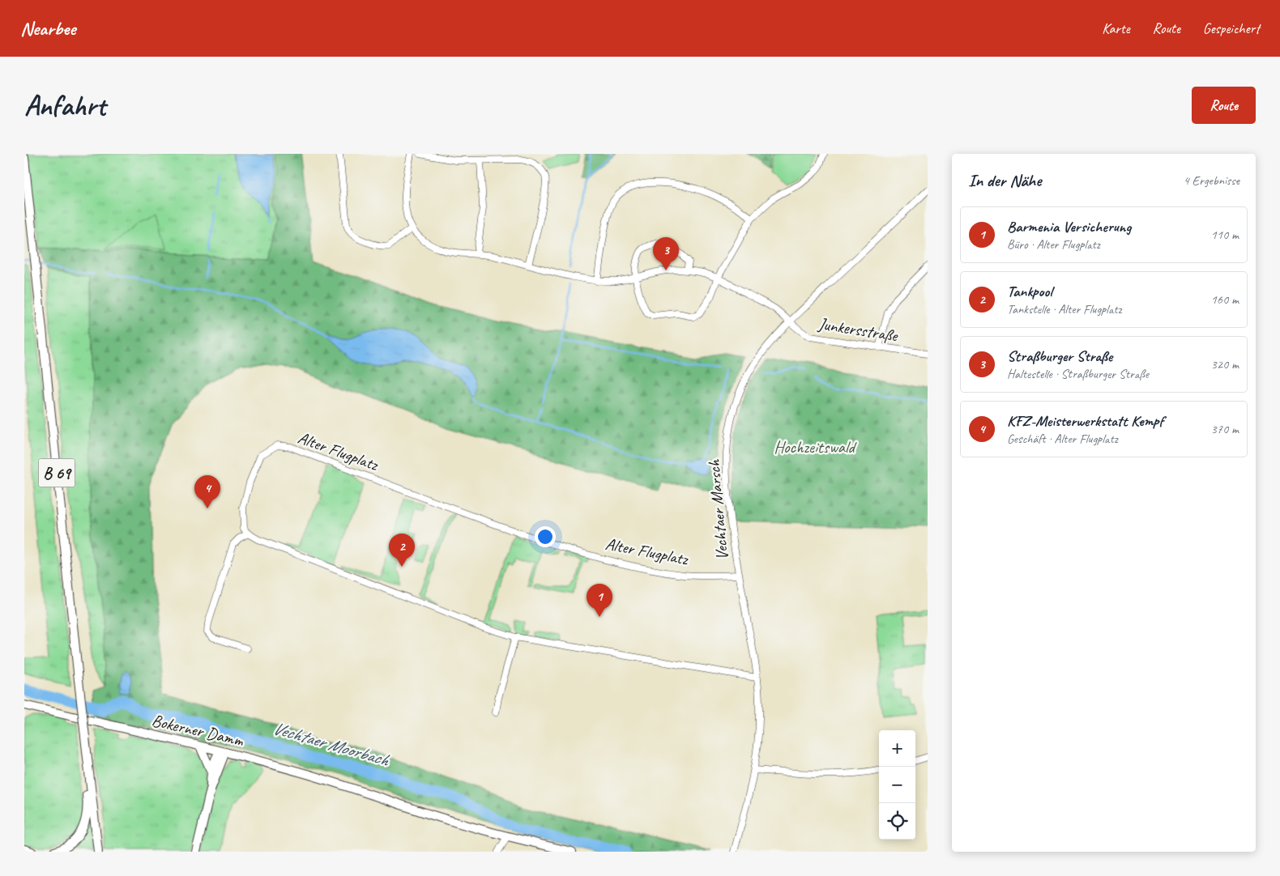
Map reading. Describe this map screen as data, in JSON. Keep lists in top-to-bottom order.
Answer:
{
  "streets": {
    "main road": ["B 69", "Bokerner Damm"],
    "street": ["Junkersstraße", "Alter Flugplatz", "Vechtaer Marsch"]
  },
  "crossings": [
    ["Junkersstraße", "Vechtaer Marsch"],
    ["Alter Flugplatz", "Vechtaer Marsch"]
  ],
  "water": ["Vechtaer Moorbach"],
  "parks": ["Hochzeitswald"],
  "page": {
    "header": "Nearbee",
    "nav": ["Karte", "Route", "Gespeichert"],
    "buttons": "Route",
    "title": "Anfahrt",
    "heading": ["In der Nähe", "4 Ergebnisse"],
    "list": [
      {
        "mark": "1",
        "name": "Barmenia Versicherung",
        "note": "Büro · Alter Flugplatz",
        "value": "110 m"
      },
      {
        "mark": "2",
        "name": "Tankpool",
        "note": "Tankstelle · Alter Flugplatz",
        "value": "160 m"
      },
      {
        "mark": "3",
        "name": "Straßburger Straße",
        "note": "Haltestelle · Straßburger Straße",
        "value": "320 m"
      },
      {
        "mark": "4",
        "name": "KFZ-Meisterwerkstatt Kempf",
        "note": "Geschäft · Alter Flugplatz",
        "value": "370 m"
      }
    ],
    "pins": [
      "3",
      "4",
      "2",
      "1"
    ],
    "map_buttons": ["+", "−"]
  }
}
